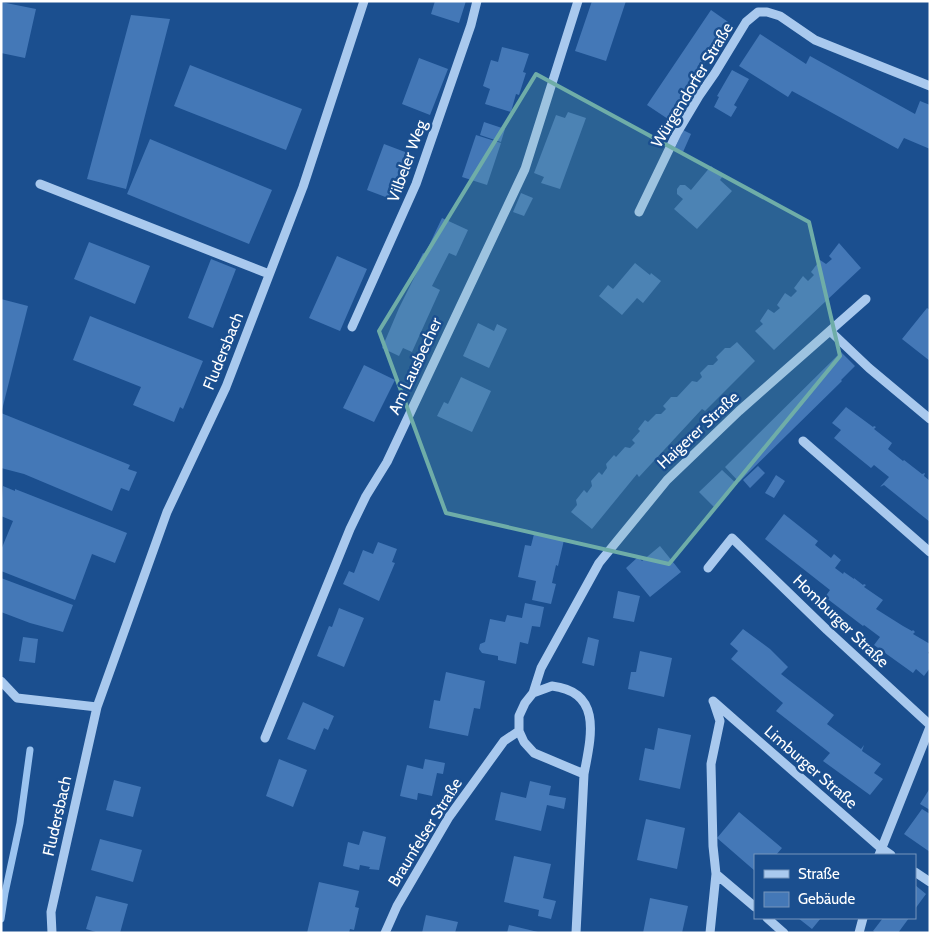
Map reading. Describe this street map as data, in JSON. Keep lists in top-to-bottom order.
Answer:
{
  "streets": {
    "street": [
      "Würgendorfer Straße",
      "Vilbeler Weg",
      "Fludersbach",
      "Am Lausbecher",
      "Haigerer Straße",
      "Homburger Straße",
      "Limburger Straße",
      "Braunfelser Straße"
    ]
  },
  "crossings": [
    ["Haigerer Straße", "Braunfelser Straße"]
  ],
  "legend": ["Straße", "Gebäude"]
}
